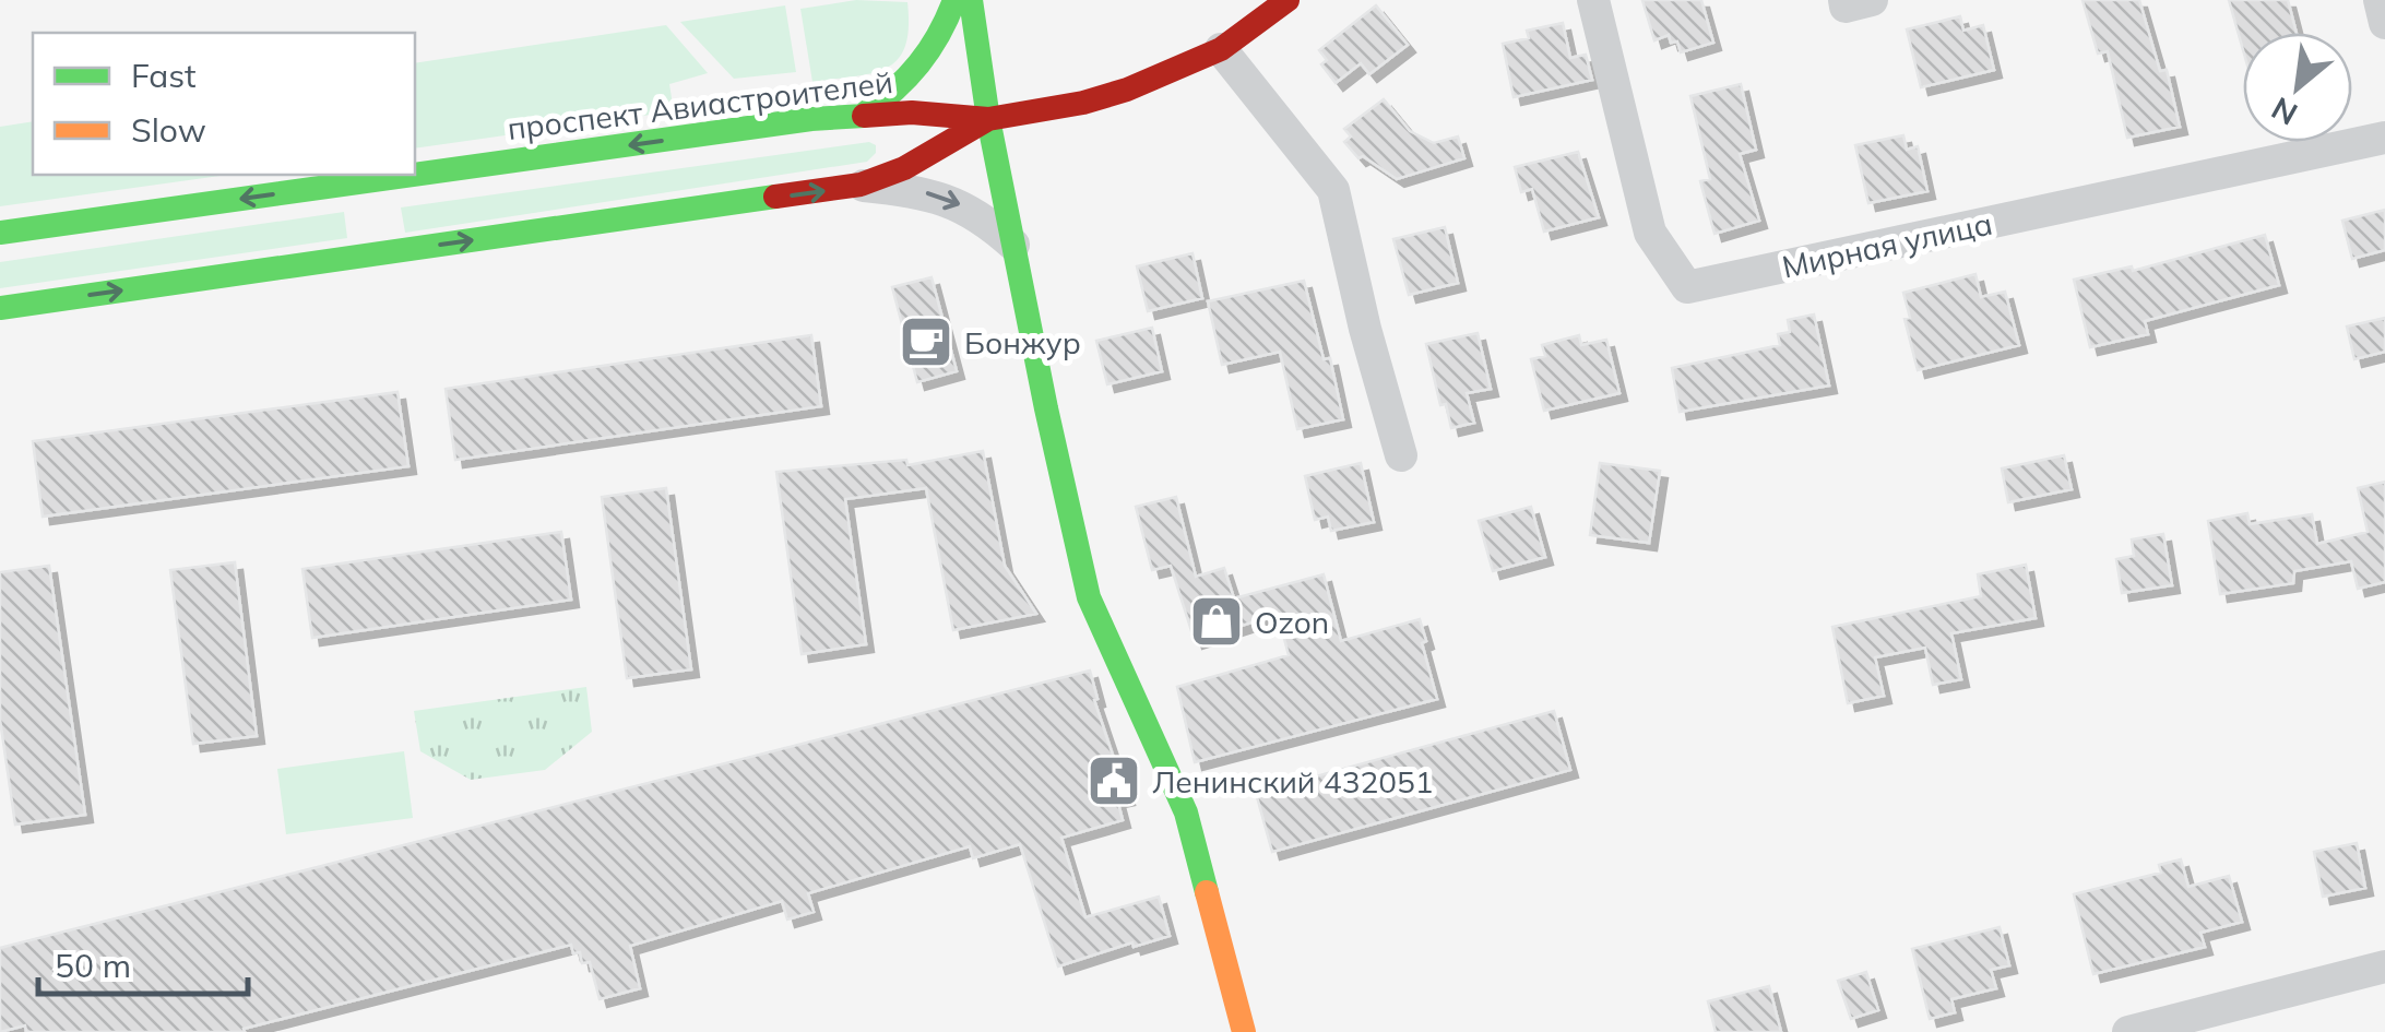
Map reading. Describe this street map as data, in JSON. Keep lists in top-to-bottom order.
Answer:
{
  "streets": {
    "main road": ["проспект Авиастроителей"],
    "street": ["Мирная улица"]
  },
  "places": {
    "cafe": ["Бонжур"],
    "shop": ["Ozon"],
    "public building": ["Ленинский 432051"]
  },
  "legend": ["Fast", "Slow"],
  "scale_bar": "50 m",
  "north": "bottom left"
}
